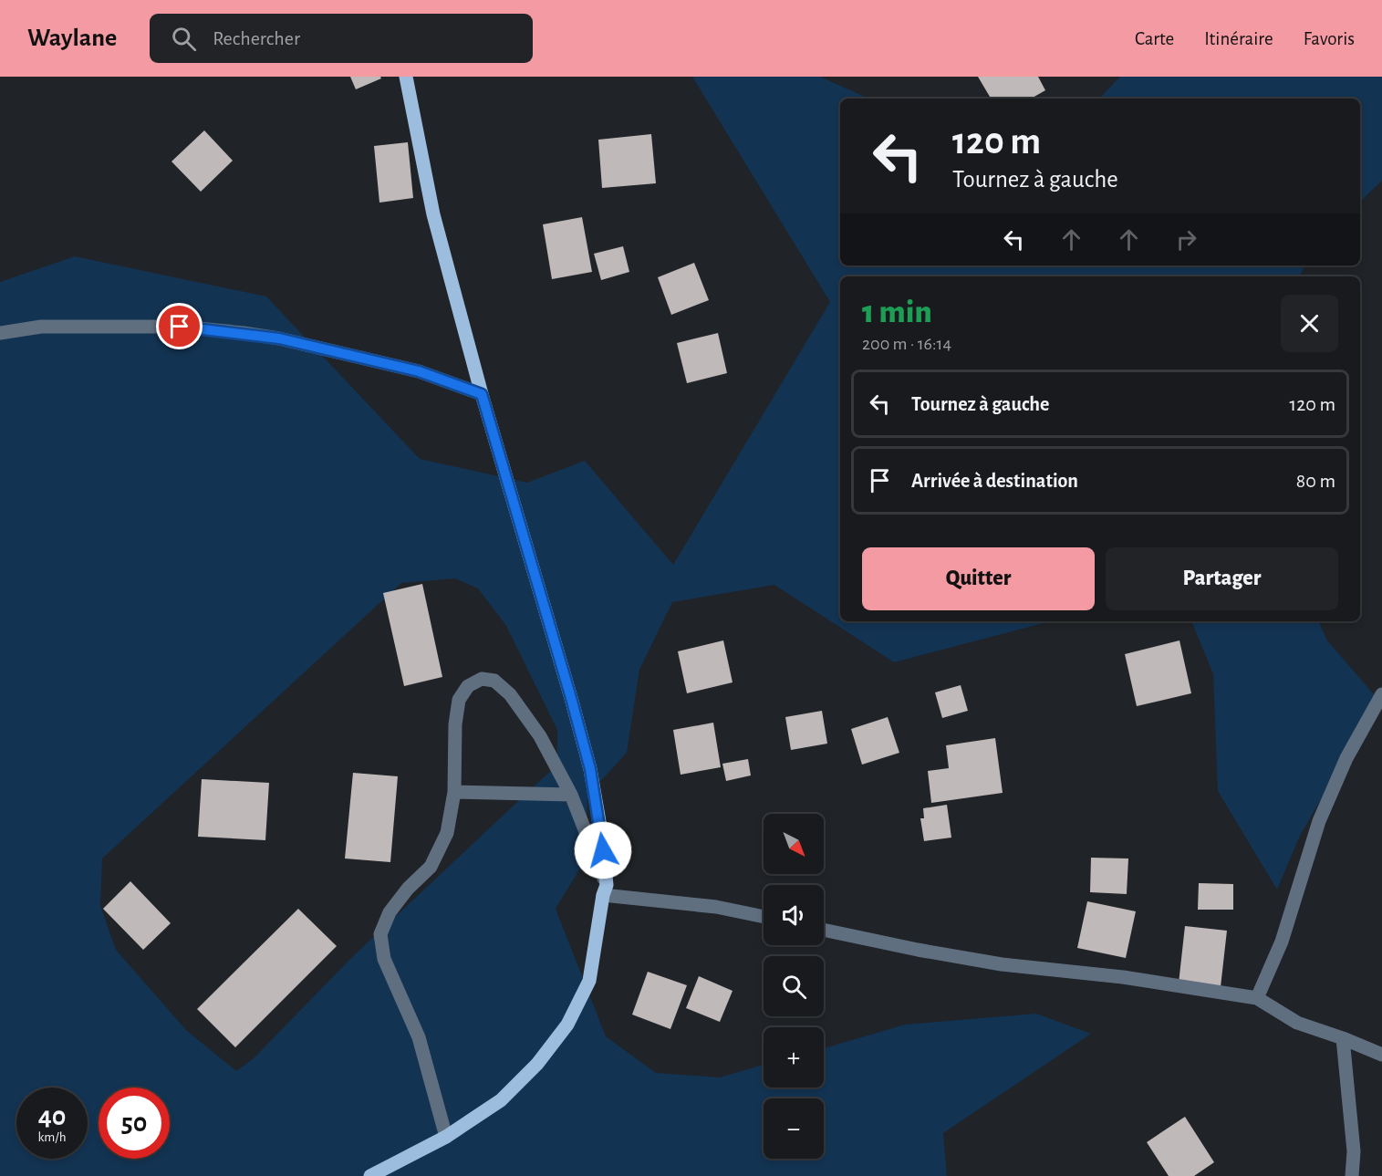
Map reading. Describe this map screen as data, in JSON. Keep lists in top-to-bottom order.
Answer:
{
  "north": "bottom right",
  "page": {
    "header": "Waylane",
    "search": "Rechercher",
    "nav": ["Carte", "Itinéraire", "Favoris"],
    "turn": ["120 m", "Tournez à gauche"],
    "heading": ["1 min", "200 m · 16:14"],
    "list": [
      {
        "name": "Tournez à gauche",
        "value": "120 m"
      },
      {
        "name": "Arrivée à destination",
        "value": "80 m"
      }
    ],
    "buttons": ["Quitter", "Partager"],
    "map_buttons": ["+", "−"],
    "speed": "40 km/h",
    "limit": "50"
  }
}
